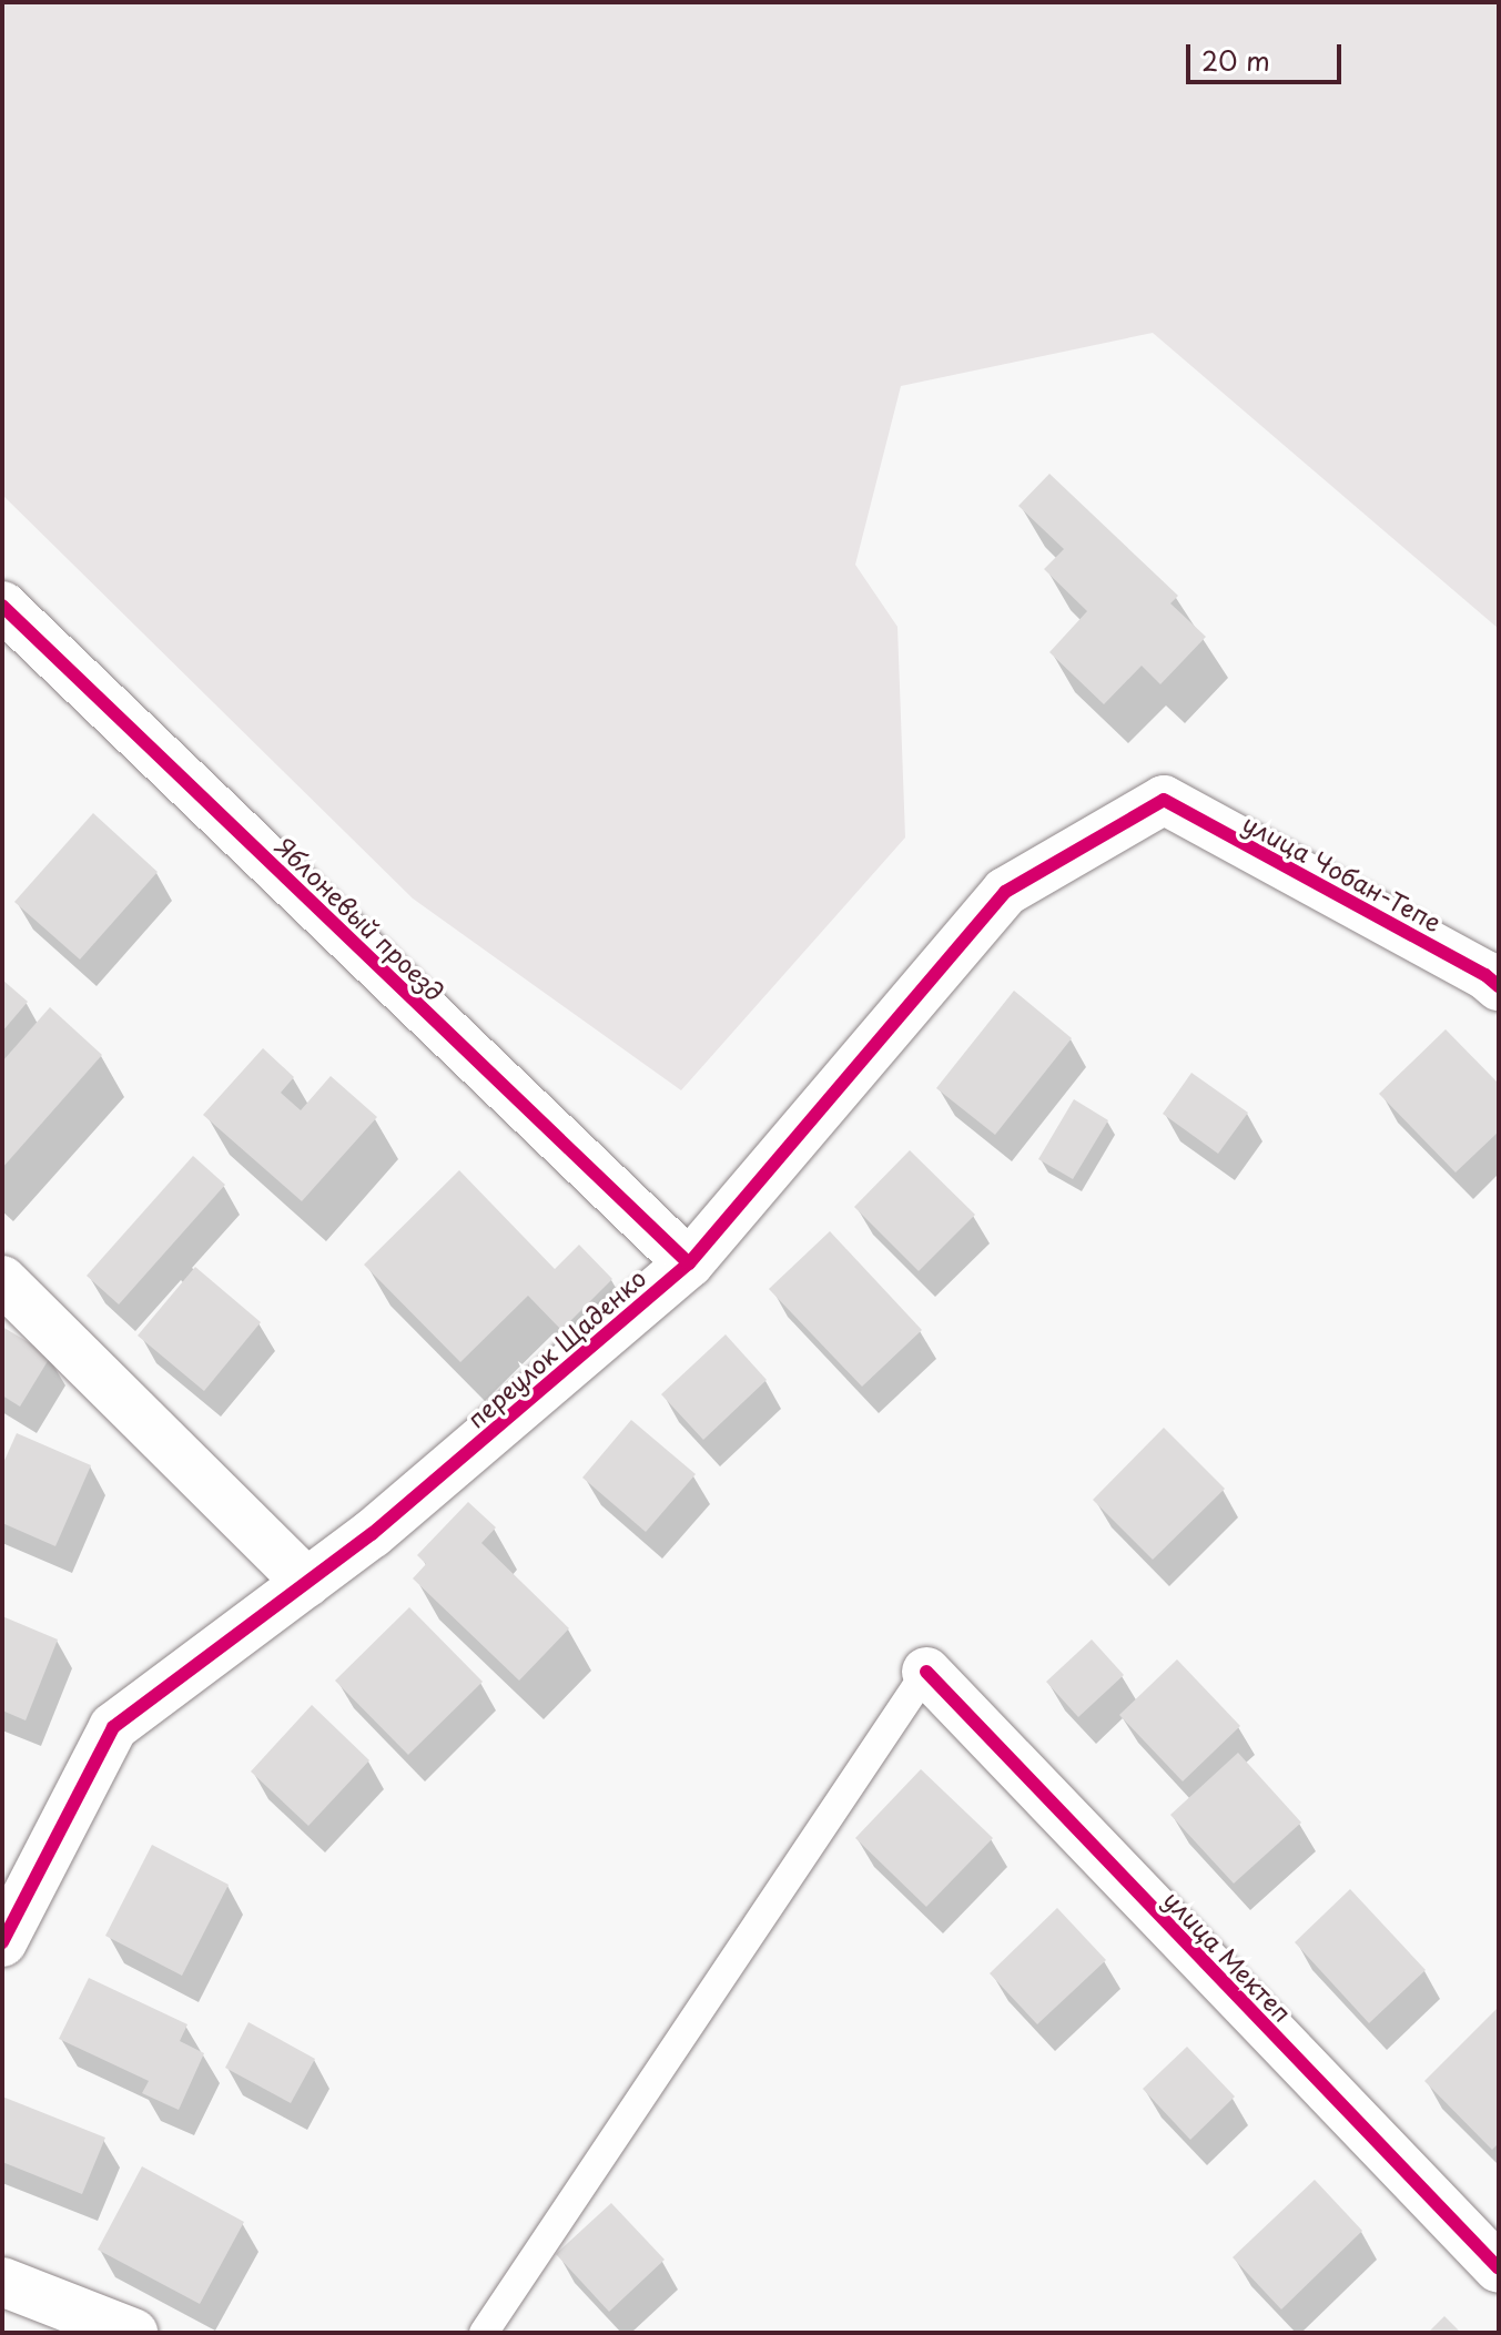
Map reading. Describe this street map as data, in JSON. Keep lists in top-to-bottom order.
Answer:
{
  "streets": {
    "street": [
      "улица Чобан-Тепе",
      "Яблоневый проезд",
      "переулок Щаденко",
      "улица Мектеп"
    ]
  },
  "crossings": [
    ["улица Чобан-Тепе", "переулок Щаденко"],
    ["Яблоневый проезд", "переулок Щаденко"]
  ],
  "scale_bar": "20 m"
}
